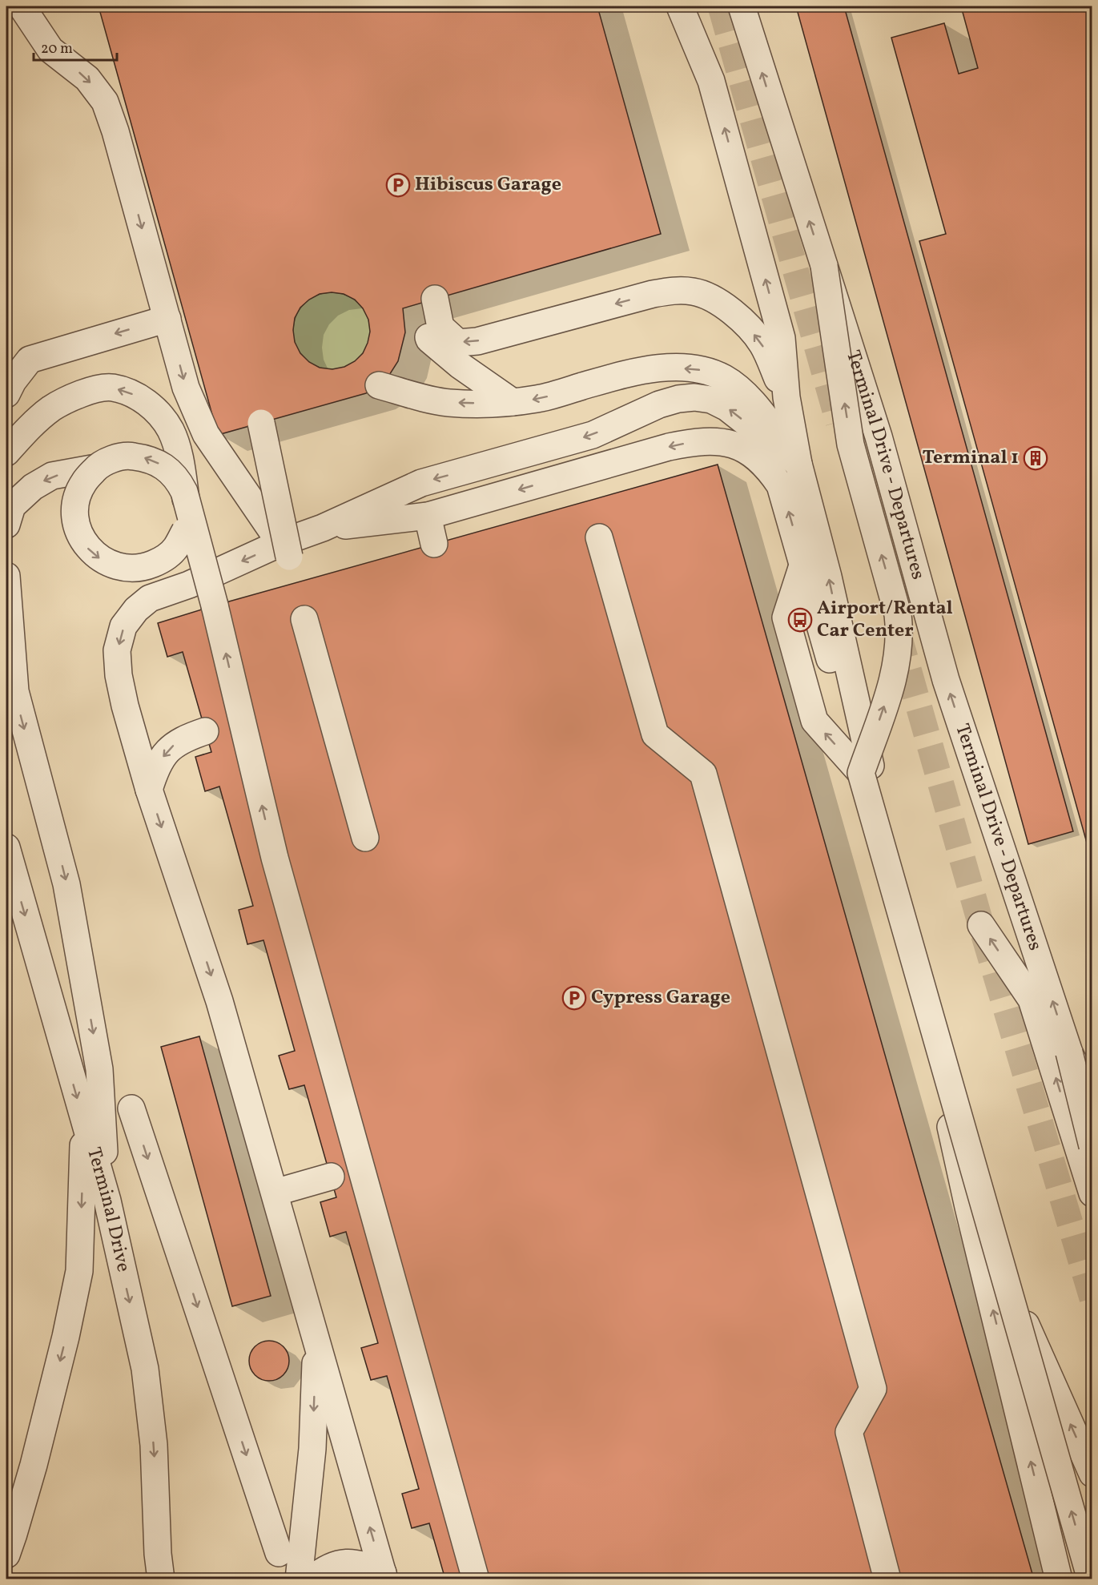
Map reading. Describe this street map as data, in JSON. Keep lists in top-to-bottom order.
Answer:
{
  "streets": {
    "street": ["Terminal Drive - Departures", "Terminal Drive"]
  },
  "places": {
    "parking": ["Hibiscus Garage", "Cypress Garage"],
    "building": ["Terminal 1"],
    "bus stop": ["Airport/Rental Car Center"]
  },
  "scale_bar": "20 m"
}
